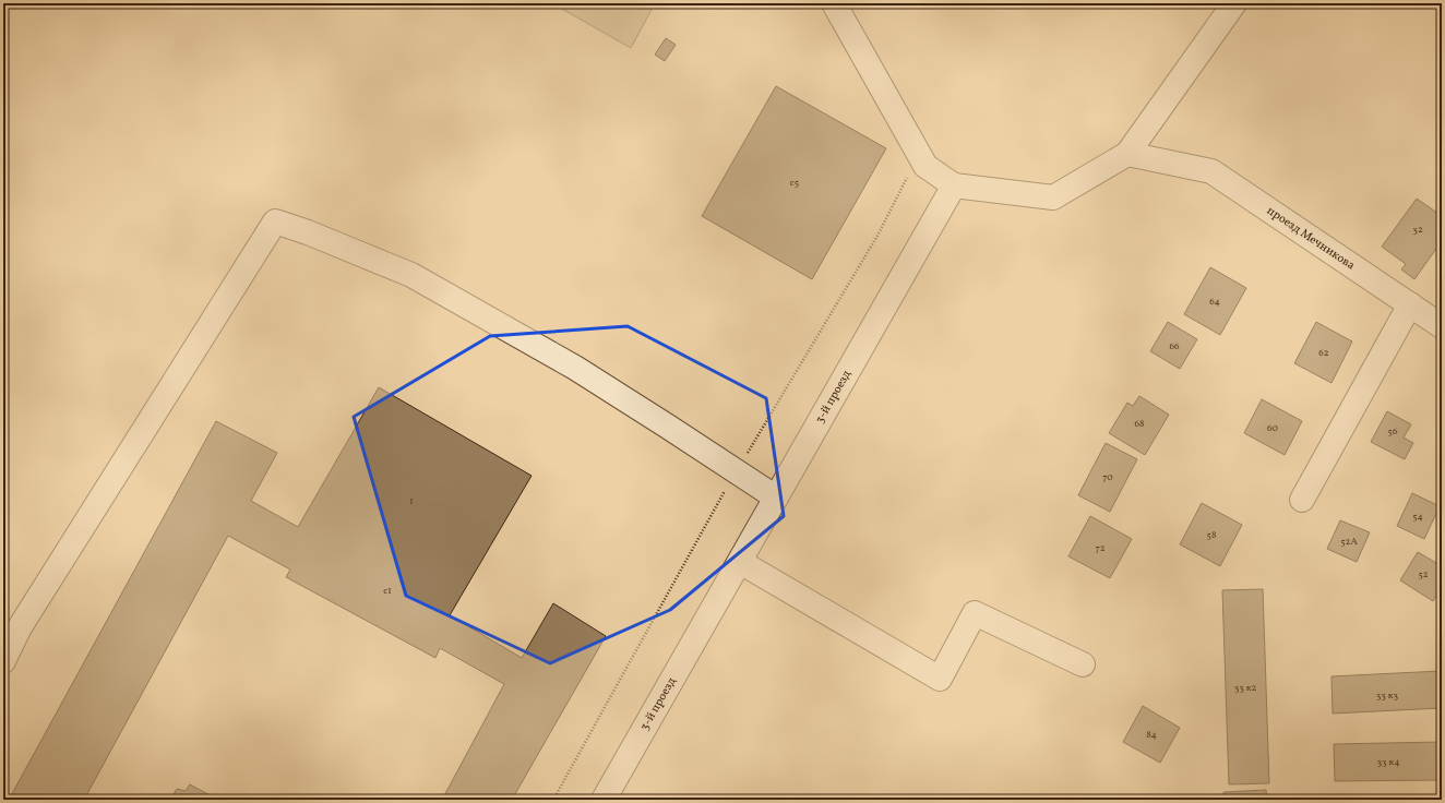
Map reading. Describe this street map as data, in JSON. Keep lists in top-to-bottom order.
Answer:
{
  "streets": {
    "street": ["проезд Мечникова", "3-й проезд"]
  },
  "house_numbers": [
    "с5",
    "32",
    "64",
    "66",
    "62",
    "68",
    "60",
    "56",
    "70",
    "1",
    "54",
    "58",
    "52А",
    "72",
    "52",
    "с1",
    "33 к2",
    "33 к3",
    "84",
    "33 к4"
  ]
}
